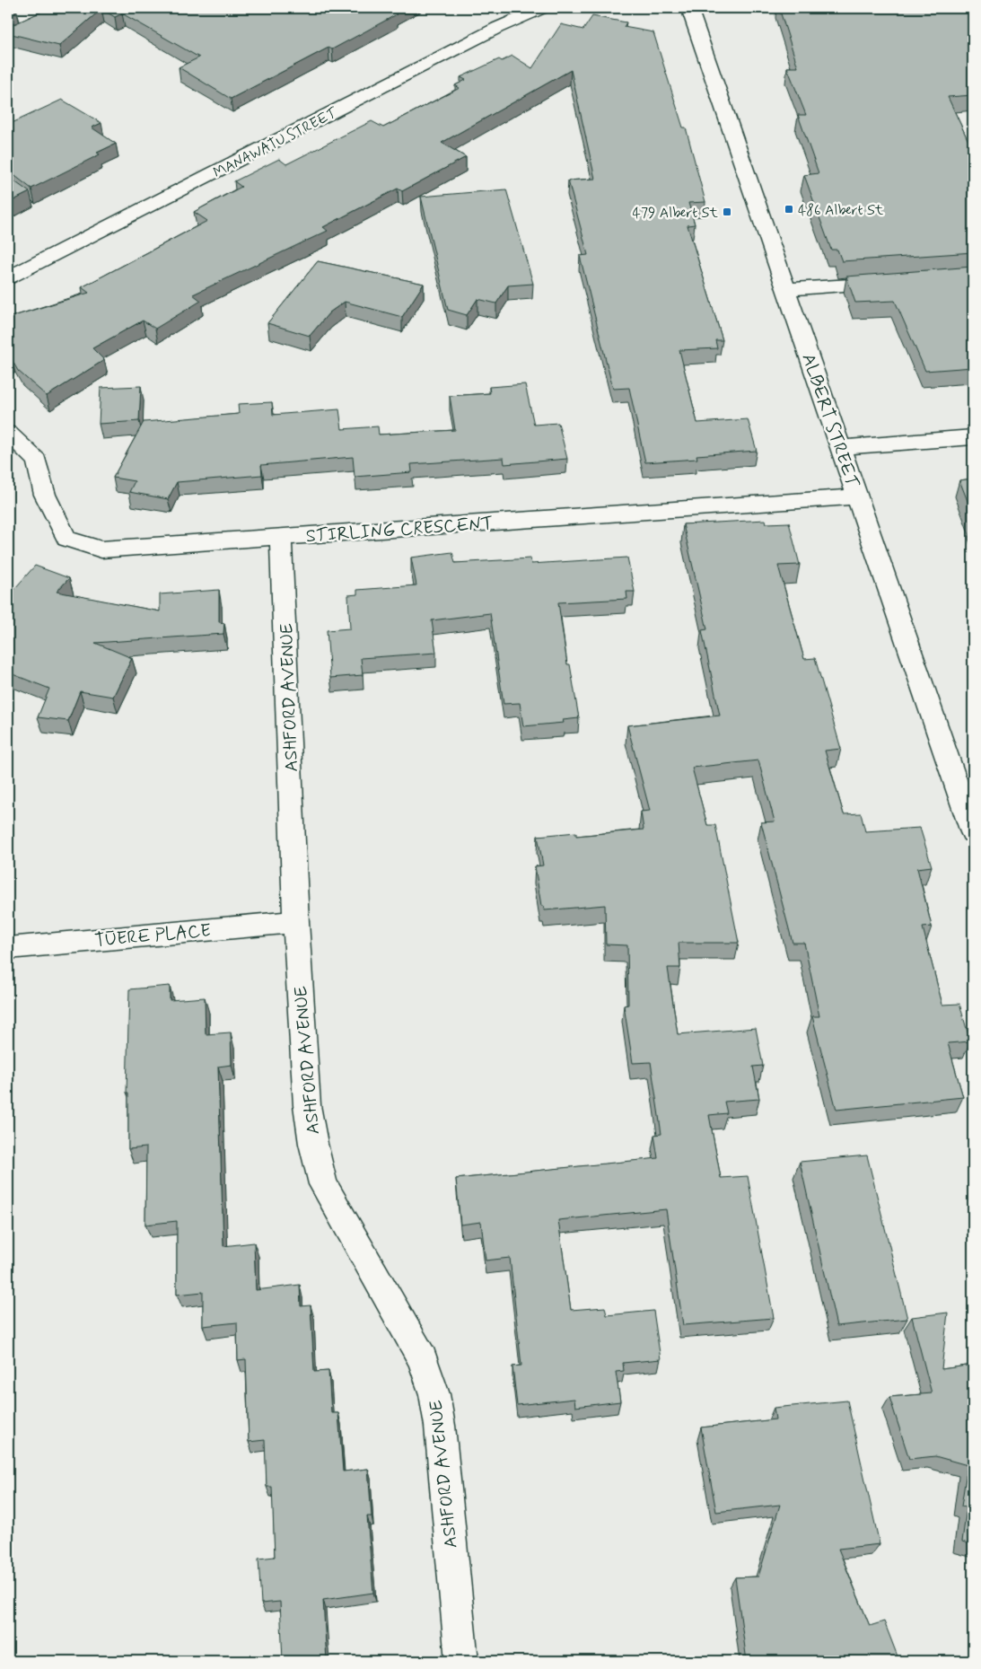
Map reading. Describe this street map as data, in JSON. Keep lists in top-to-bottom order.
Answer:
{
  "streets": {
    "street": [
      "MANAWATU STREET",
      "ALBERT STREET",
      "STIRLING CRESCENT",
      "ASHFORD AVENUE",
      "TŪERE PLACE"
    ]
  },
  "crossings": [
    ["ALBERT STREET", "STIRLING CRESCENT"],
    ["STIRLING CRESCENT", "ASHFORD AVENUE"],
    ["ASHFORD AVENUE", "TŪERE PLACE"]
  ],
  "places": {
    "transit": ["486 Albert St", "479 Albert St"]
  }
}
